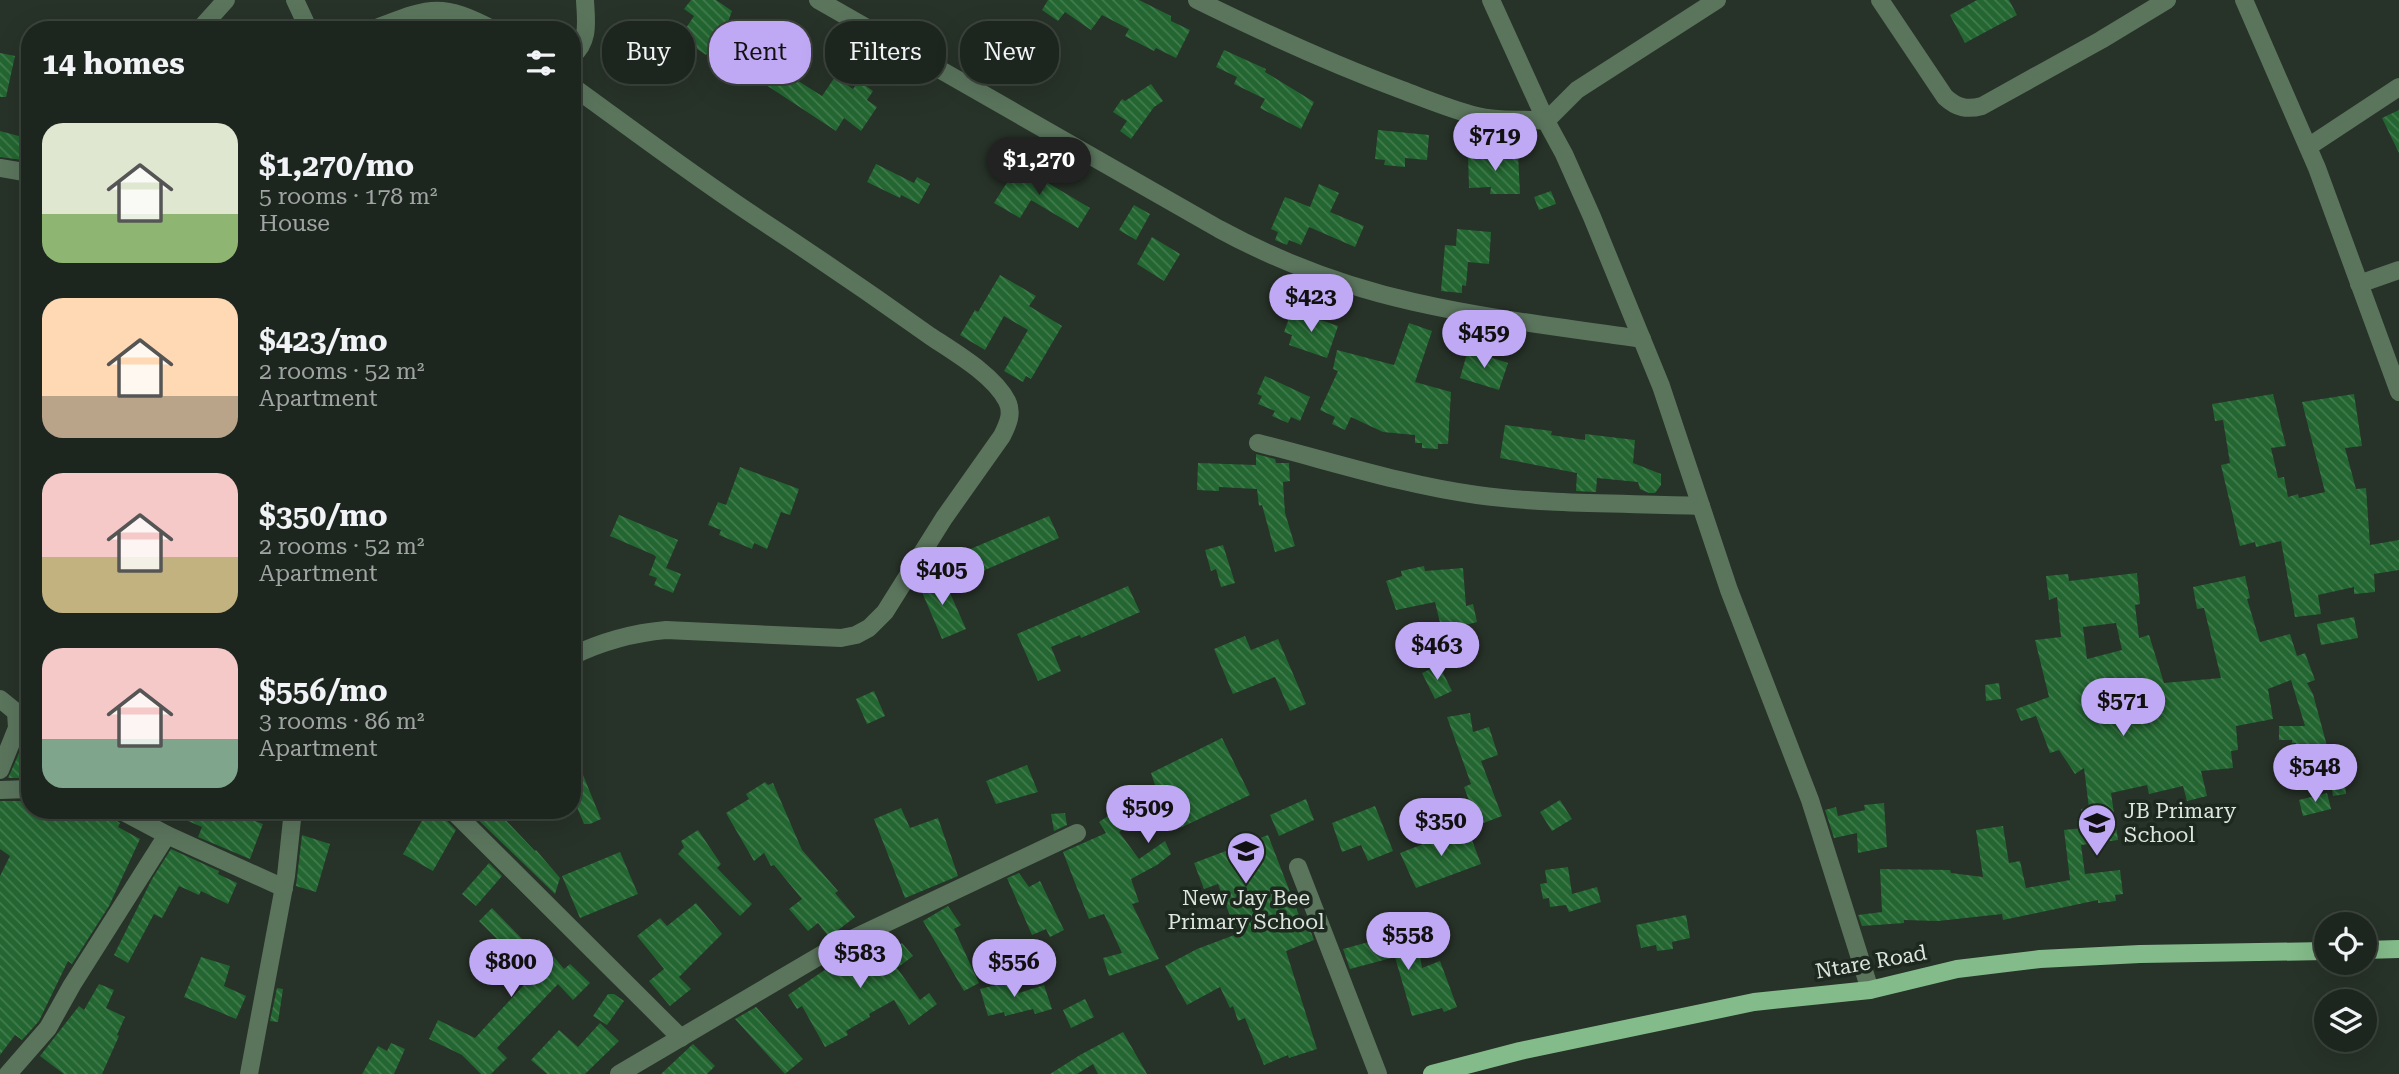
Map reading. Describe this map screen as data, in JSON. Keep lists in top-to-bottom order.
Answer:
{
  "streets": {
    "main road": ["Ntare Road"]
  },
  "places": {
    "school or university": ["JB Primary School", "New Jay Bee Primary School"]
  },
  "page": {
    "chip": [
      "Buy",
      "Rent",
      "Filters",
      "New"
    ],
    "heading": "14 homes",
    "list": [
      {
        "name": "$1,270/mo",
        "note": "5 rooms · 178 m² · House"
      },
      {
        "name": "$423/mo",
        "note": "2 rooms · 52 m² · Apartment"
      },
      {
        "name": "$350/mo",
        "note": "2 rooms · 52 m² · Apartment"
      },
      {
        "name": "$556/mo",
        "note": "3 rooms · 86 m² · Apartment"
      }
    ],
    "price": [
      "$719",
      "$1,270",
      "$423",
      "$459",
      "$405",
      "$463",
      "$571",
      "$548",
      "$509",
      "$350",
      "$558",
      "$583",
      "$800",
      "$556"
    ]
  }
}
